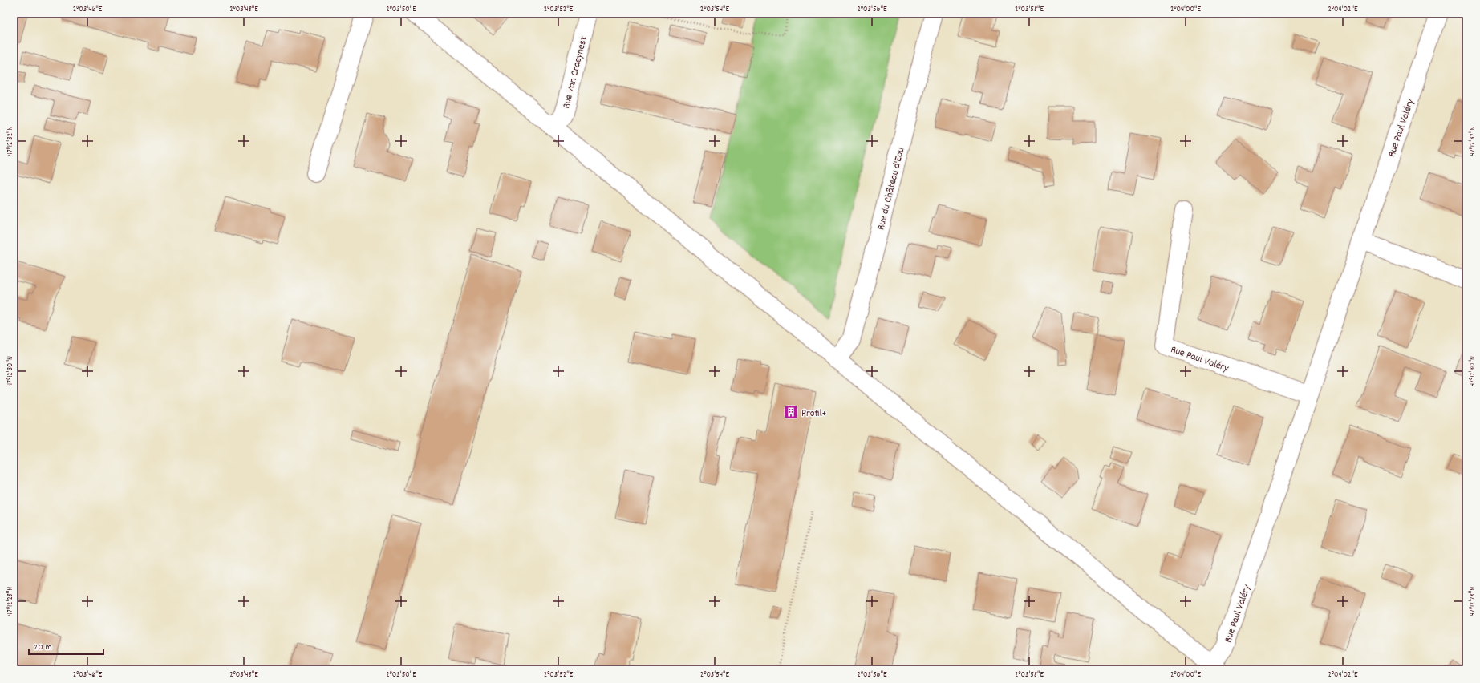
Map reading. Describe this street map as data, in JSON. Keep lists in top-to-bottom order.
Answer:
{
  "streets": {
    "street": ["Rue Van Craeynest", "Rue Paul Valéry", "Rue du Château d'Eau"]
  },
  "places": {
    "building": ["Profil+"]
  },
  "scale_bar": "20 m",
  "coordinates": [
    "2°03'46\"E",
    "2°03'48\"E",
    "2°03'50\"E",
    "2°03'52\"E",
    "2°03'54\"E",
    "2°03'56\"E",
    "2°03'58\"E",
    "2°04'00\"E",
    "2°04'02\"E",
    "47°12'32\"N",
    "47°12'30\"N",
    "47°12'28\"N"
  ]
}
